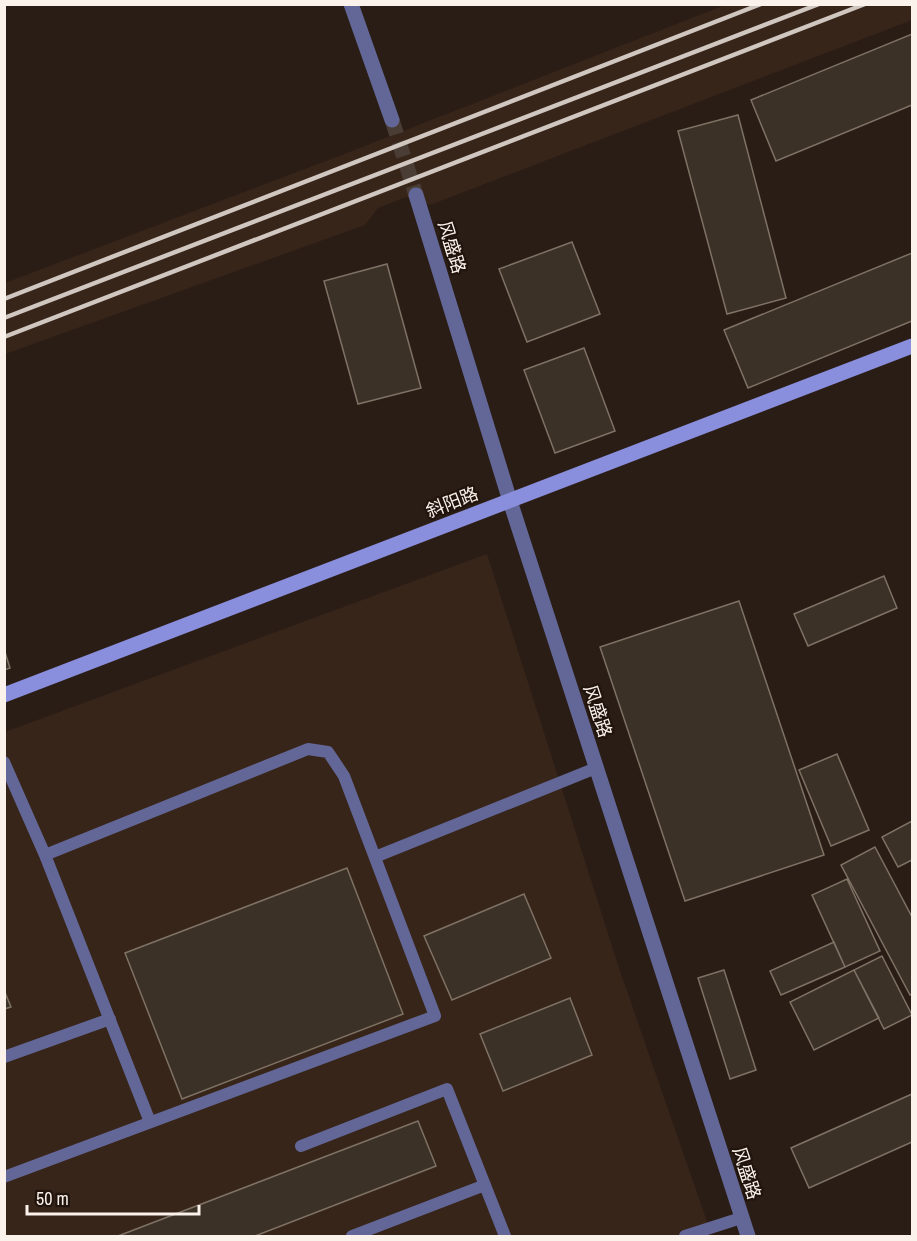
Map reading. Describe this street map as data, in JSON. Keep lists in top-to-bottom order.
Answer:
{
  "streets": {
    "street": ["风盛路", "斜阳路"]
  },
  "crossings": [
    ["风盛路", "斜阳路"]
  ],
  "scale_bar": "50 m"
}
